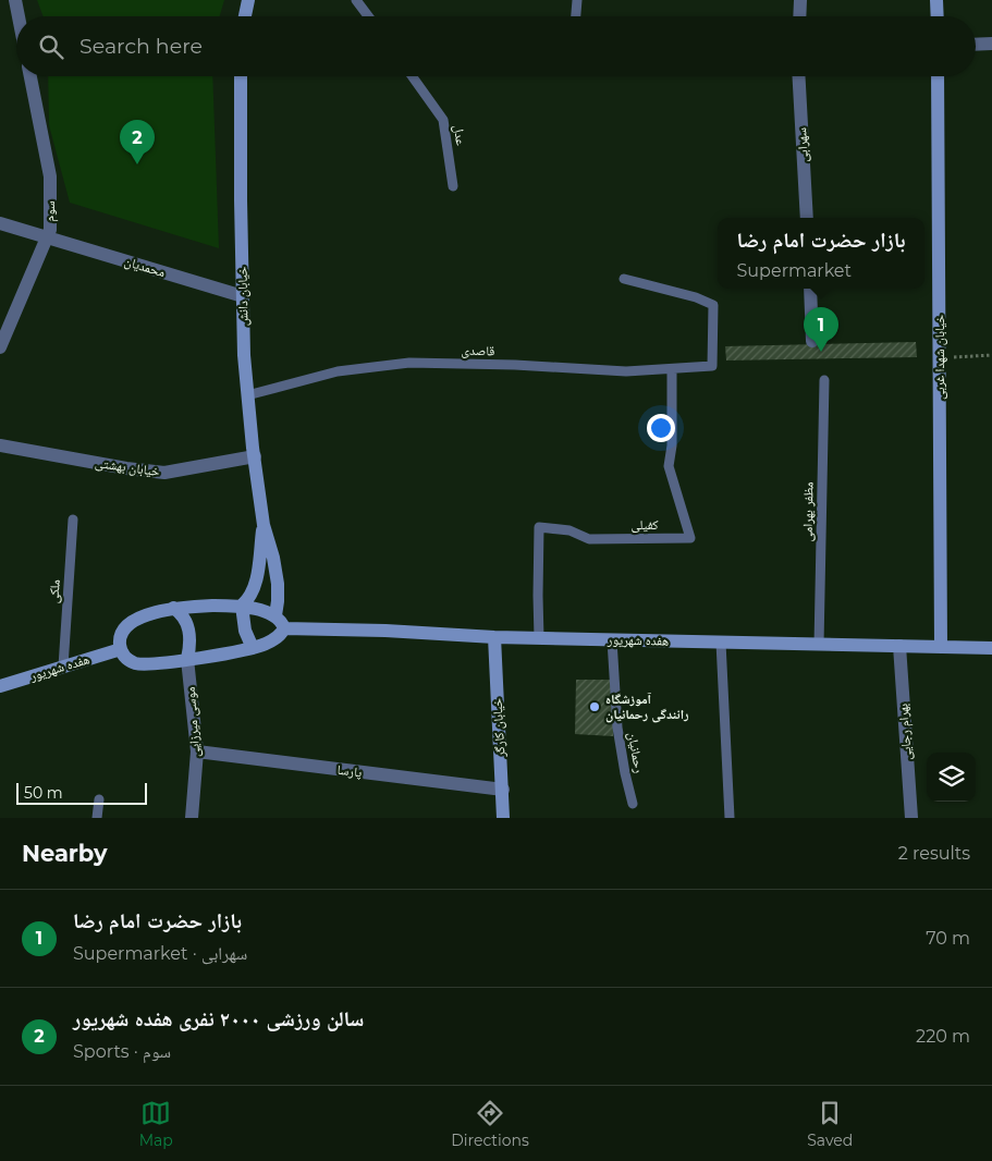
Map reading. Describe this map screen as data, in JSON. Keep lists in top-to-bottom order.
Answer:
{
  "streets": {
    "main road": [
      "خیابان دانش",
      "خیابان شهدا غربی",
      "هفده شهریور",
      "خیابان کارگر"
    ],
    "street": [
      "سهرابی",
      "سوم",
      "محمدیان",
      "خیابان بهشتی",
      "موسی میرزایی",
      "بهرام رجایی",
      "پارسا"
    ],
    "lane": [
      "عدل",
      "قاصدی",
      "مظفر بهرامی",
      "کفیلی",
      "ملکی",
      "رحمانیان"
    ]
  },
  "crossings": [
    ["سوم", "محمدیان"],
    ["محمدیان", "خیابان دانش"],
    ["خیابان دانش", "قاصدی"],
    ["خیابان دانش", "خیابان بهشتی"],
    ["قاصدی", "کفیلی"],
    ["خیابان شهدا غربی", "هفده شهریور"],
    ["مظفر بهرامی", "هفده شهریور"],
    ["کفیلی", "هفده شهریور"],
    ["ملکی", "هفده شهریور"],
    ["هفده شهریور", "موسی میرزایی"],
    ["هفده شهریور", "خیابان کارگر"],
    ["هفده شهریور", "بهرام رجایی"],
    ["هفده شهریور", "رحمانیان"],
    ["موسی میرزایی", "پارسا"],
    ["خیابان کارگر", "پارسا"]
  ],
  "places": ["آموزشگاه رانندگی رحمانیان"],
  "scale_bar": "50 m",
  "page": {
    "search": "Search here",
    "pins": ["2", "1"],
    "popup": ["بازار حضرت امام رضا", "Supermarket"],
    "scale": "50 m",
    "heading": ["Nearby", "2 results"],
    "list": [
      {
        "mark": "1",
        "name": "بازار حضرت امام رضا",
        "note": "Supermarket · سهرابی",
        "value": "70 m"
      },
      {
        "mark": "2",
        "name": "سالن ورزشی ۲۰۰۰ نفری هفده شهریور",
        "note": "Sports · سوم",
        "value": "220 m"
      }
    ],
    "nav": ["Map", "Directions", "Saved"]
  }
}
